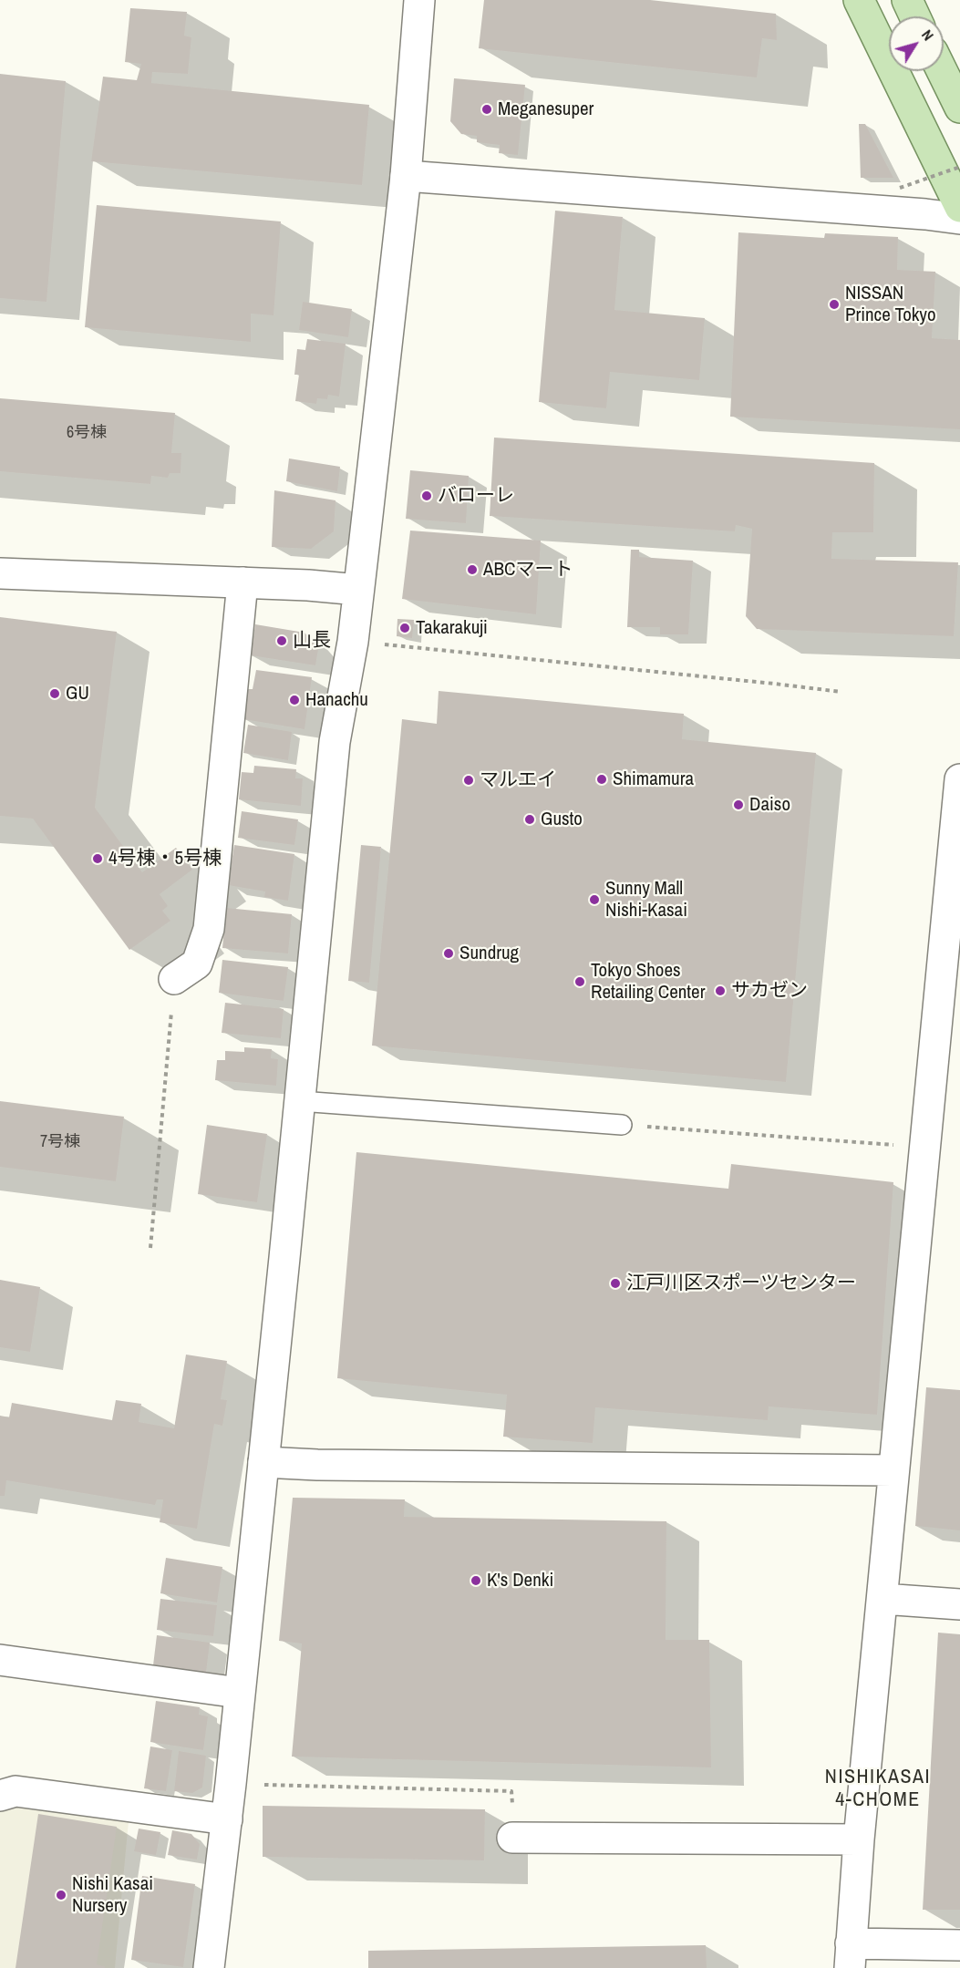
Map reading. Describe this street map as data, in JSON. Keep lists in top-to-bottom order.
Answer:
{
  "districts": ["NISHIKASAI 4-CHOME"],
  "places": [
    "Meganesuper",
    "NISSAN Prince Tokyo",
    "バローレ",
    "ABCマート",
    "Takarakuji",
    "山長",
    "GU",
    "Hanachu",
    "Shimamura",
    "マルエイ",
    "Daiso",
    "Gusto",
    "4号棟・5号棟",
    "Sunny Mall Nishi-Kasai",
    "Sundrug",
    "Tokyo Shoes Retailing Center",
    "サカゼン",
    "江戸川区スポーツセンター",
    "K's Denki",
    "Nishi Kasai Nursery"
  ],
  "house_numbers": ["6号棟", "7号棟"],
  "north": "top right"
}
